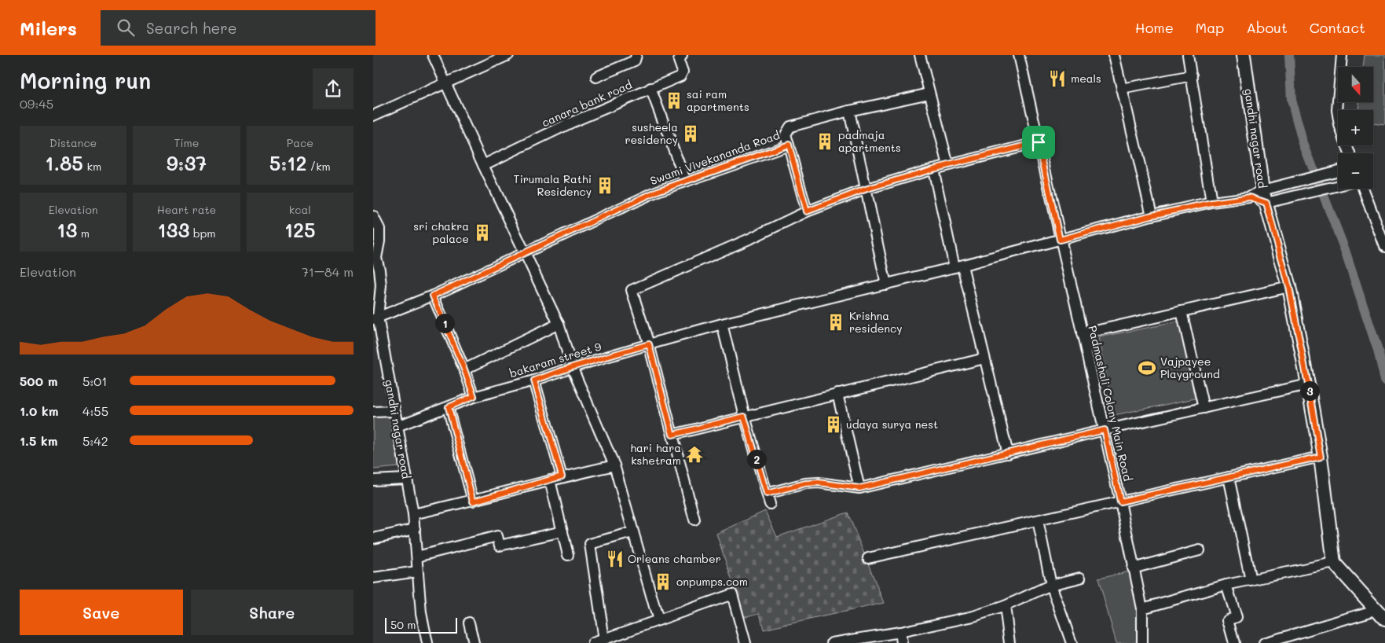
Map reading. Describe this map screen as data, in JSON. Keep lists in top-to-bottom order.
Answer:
{
  "streets": {
    "main road": ["gandhi nagar road"],
    "street": [
      "canara bank road",
      "Swami Vivekananda Road",
      "bakaram street 9",
      "Padmashali Colony Main Road"
    ]
  },
  "crossings": [
    ["gandhi nagar road", "Swami Vivekananda Road"],
    ["gandhi nagar road", "bakaram street 9"],
    ["bakaram street 9", "Padmashali Colony Main Road"]
  ],
  "places": {
    "restaurant": ["meals", "Orleans chamber"],
    "building": [
      "sai ram apartments",
      "susheela residency",
      "padmaja apartments",
      "Tirumala Rathi Residency",
      "sri chakra palace",
      "Krishna residency",
      "udaya surya nest",
      "onpumps.com"
    ],
    "sports": ["Vajpayee Playground"],
    "temple": ["hari hara kshetram"]
  },
  "scale_bar": "50 m",
  "north": "bottom",
  "page": {
    "header": "Milers",
    "search": "Search here",
    "nav": [
      "Home",
      "Map",
      "About",
      "Contact"
    ],
    "heading": ["Morning run", "09:45"],
    "map_buttons": ["+", "−"],
    "stats": [
      ["Distance", "1.85 km"],
      ["Time", "9:37"],
      ["Pace", "5:12 /km"],
      ["Elevation", "13 m"],
      ["Heart rate", "133 bpm"],
      ["kcal", "125"]
    ],
    "chart": ["Elevation", "71–84 m"],
    "pins": ["1", "3", "2"],
    "list": [
      {
        "name": "500 m",
        "note": "5:01"
      },
      {
        "name": "1.0 km",
        "note": "4:55"
      },
      {
        "name": "1.5 km",
        "note": "5:42"
      }
    ],
    "buttons": ["Save", "Share"],
    "scale": "50 m"
  }
}
